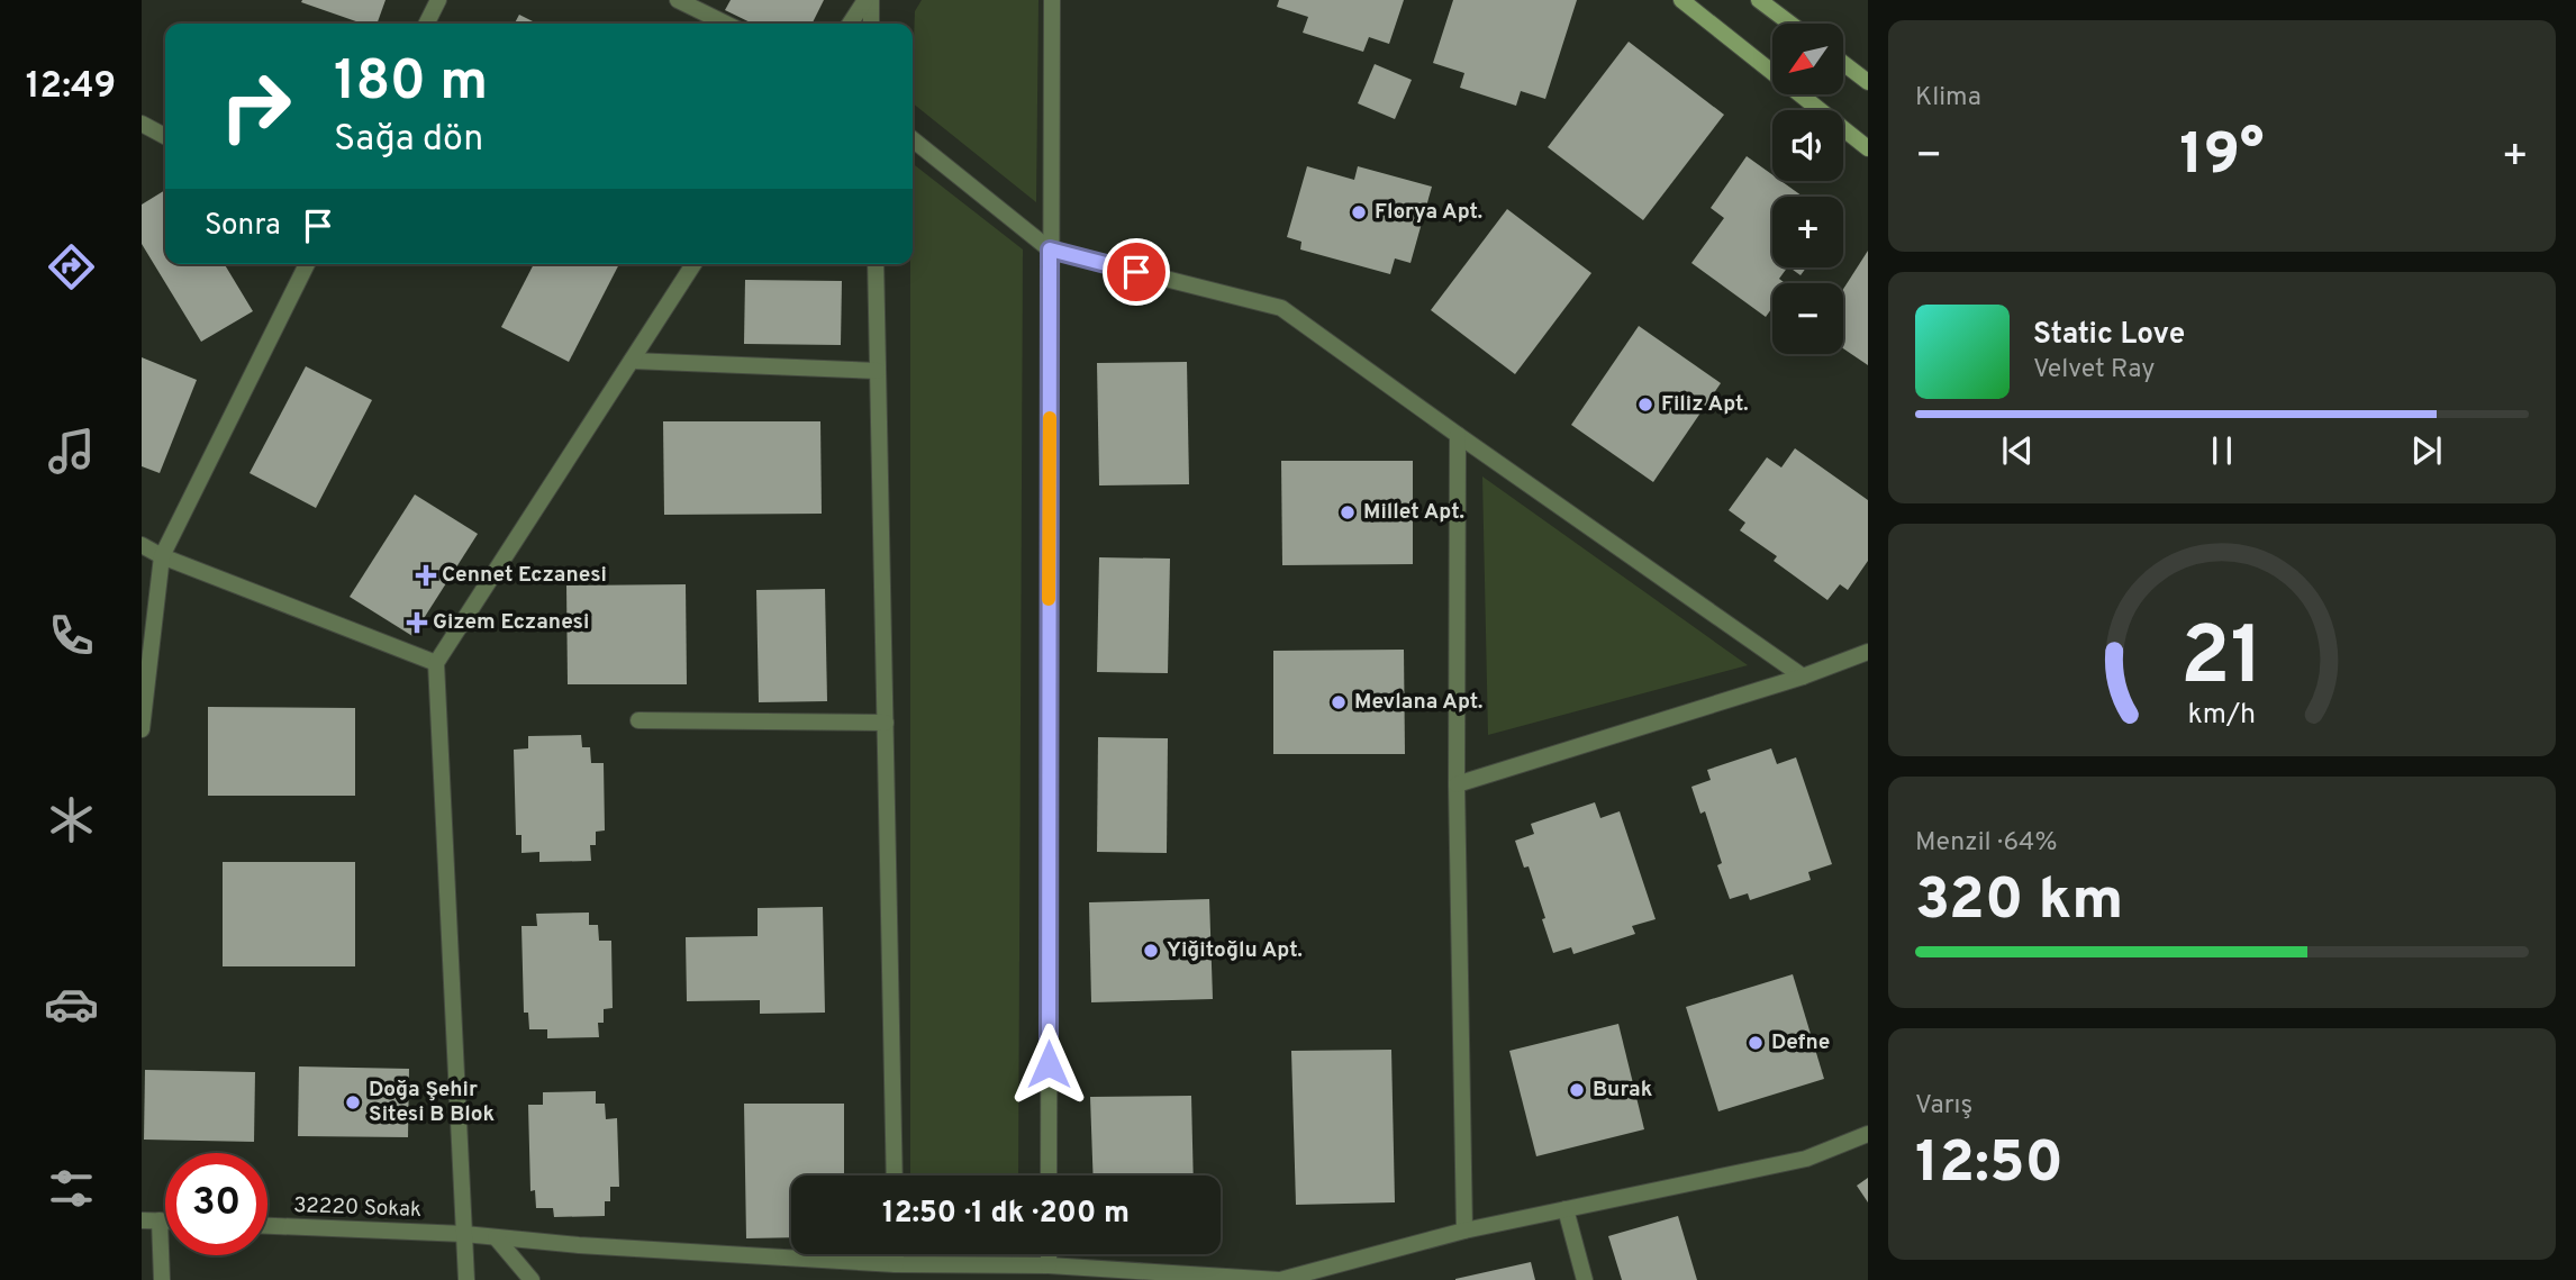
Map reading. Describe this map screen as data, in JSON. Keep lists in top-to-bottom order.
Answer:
{
  "streets": {
    "street": ["32220 Sokak"]
  },
  "places": {
    "other": [
      "Florya Apt.",
      "Filiz Apt.",
      "Millet Apt.",
      "Mevlana Apt.",
      "Yiğitoğlu Apt.",
      "Defne",
      "Burak",
      "Doğa Şehir Sitesi B Blok"
    ],
    "health": ["Cennet Eczanesi", "Gizem Eczanesi"]
  },
  "north": "bottom left",
  "page": {
    "tabs": "12:49",
    "tile": [
      "Klima",
      ["Menzil · 64%", "320 km"],
      ["Varış", "12:50"]
    ],
    "map_buttons": ["+", "−"],
    "turn": ["180 m", "Sağa dön"],
    "heat": ["−", "19°", "+"],
    "then": "Sonra",
    "song": ["Static Love", "Velvet Ray"],
    "limit": "30",
    "trip": "12:50 · 1 dk · 200 m",
    "gauge": ["21", "km/h"]
  }
}
